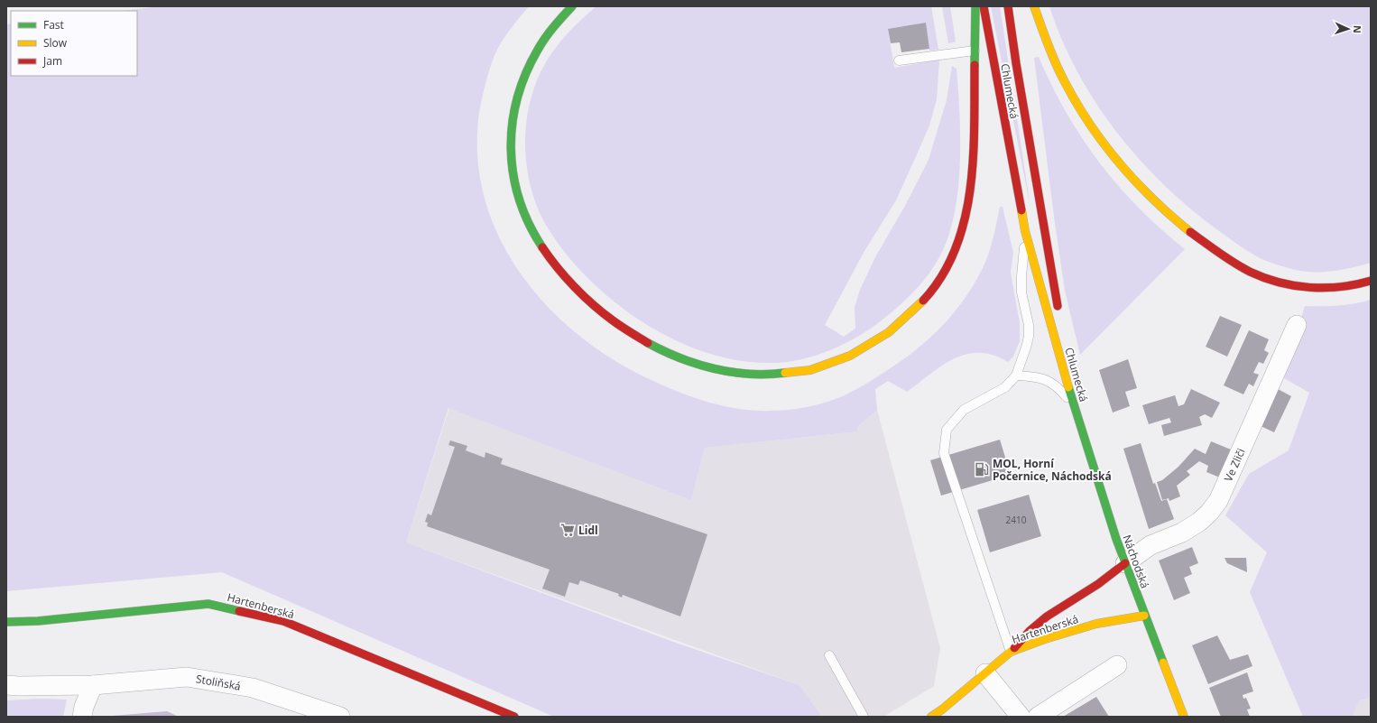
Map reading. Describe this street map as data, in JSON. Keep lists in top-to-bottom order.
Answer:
{
  "streets": {
    "main road": ["Chlumecká", "Náchodská", "Hartenberská"],
    "street": ["Ve Zliči", "Stoliňská"]
  },
  "crossings": [
    ["Chlumecká", "Náchodská"],
    ["Ve Zliči", "Náchodská"],
    ["Náchodská", "Hartenberská"]
  ],
  "places": {
    "fuel station": ["MOL, Horní Počernice, Náchodská"],
    "supermarket": ["Lidl"]
  },
  "house_numbers": ["2410"],
  "legend": ["Fast", "Slow", "Jam"],
  "north": "right"
}
